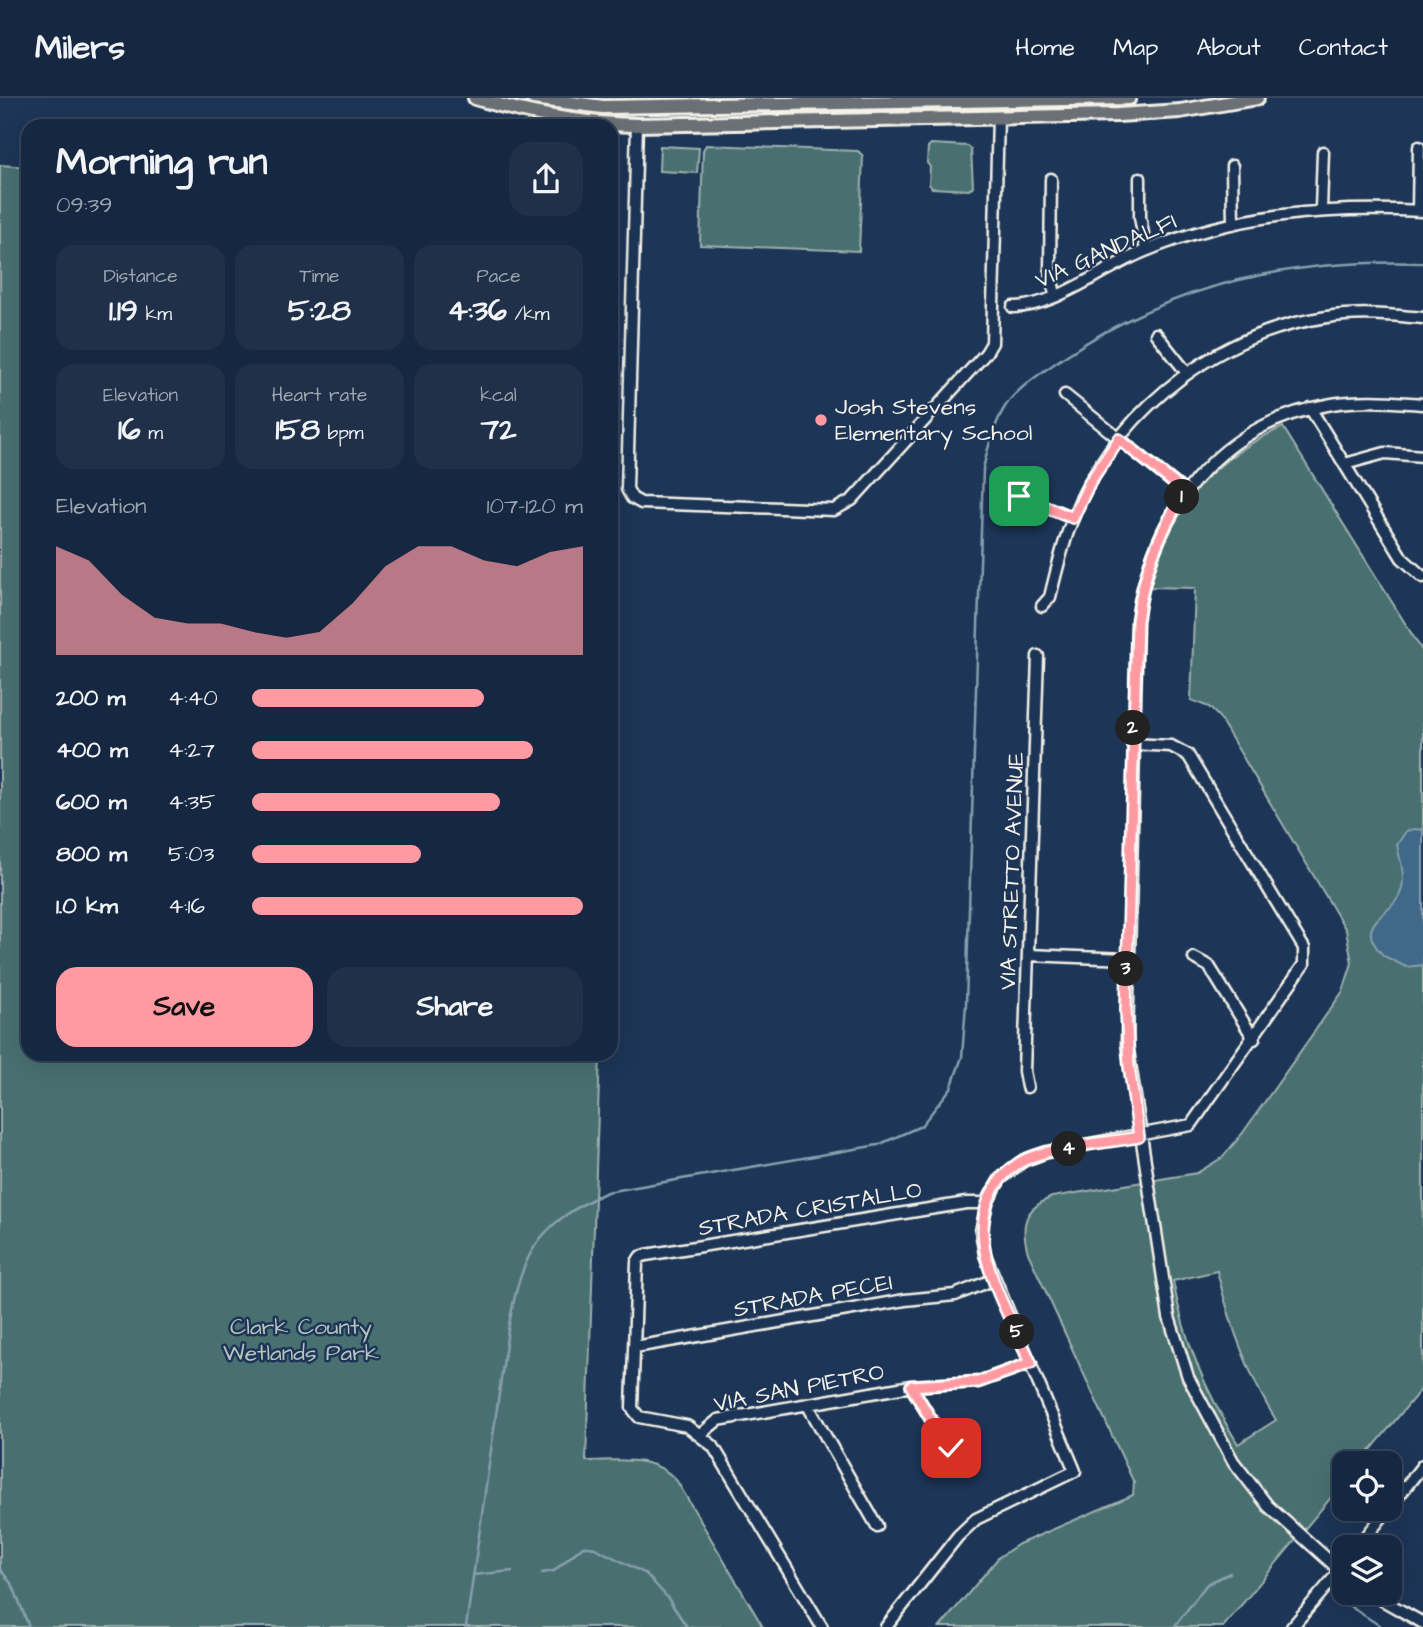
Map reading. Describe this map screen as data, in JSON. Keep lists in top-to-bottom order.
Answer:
{
  "streets": {
    "street": [
      "VIA GANDALFI",
      "VIA STRETTO AVENUE",
      "STRADA CRISTALLO",
      "STRADA PECEI",
      "VIA SAN PIETRO"
    ]
  },
  "crossings": [
    ["STRADA CRISTALLO", "STRADA PECEI"]
  ],
  "parks": ["Clark County Wetlands Park"],
  "places": ["Josh Stevens Elementary School"],
  "page": {
    "header": "Milers",
    "nav": [
      "Home",
      "Map",
      "About",
      "Contact"
    ],
    "heading": ["Morning run", "09:39"],
    "stats": [
      ["Distance", "1.19 km"],
      ["Time", "5:28"],
      ["Pace", "4:36 /km"],
      ["Elevation", "16 m"],
      ["Heart rate", "158 bpm"],
      ["kcal", "72"]
    ],
    "chart": ["Elevation", "107–120 m"],
    "pins": [
      "1",
      "2",
      "3",
      "4",
      "5"
    ],
    "list": [
      {
        "name": "200 m",
        "note": "4:40"
      },
      {
        "name": "400 m",
        "note": "4:27"
      },
      {
        "name": "600 m",
        "note": "4:35"
      },
      {
        "name": "800 m",
        "note": "5:03"
      },
      {
        "name": "1.0 km",
        "note": "4:16"
      }
    ],
    "buttons": ["Save", "Share"]
  }
}
